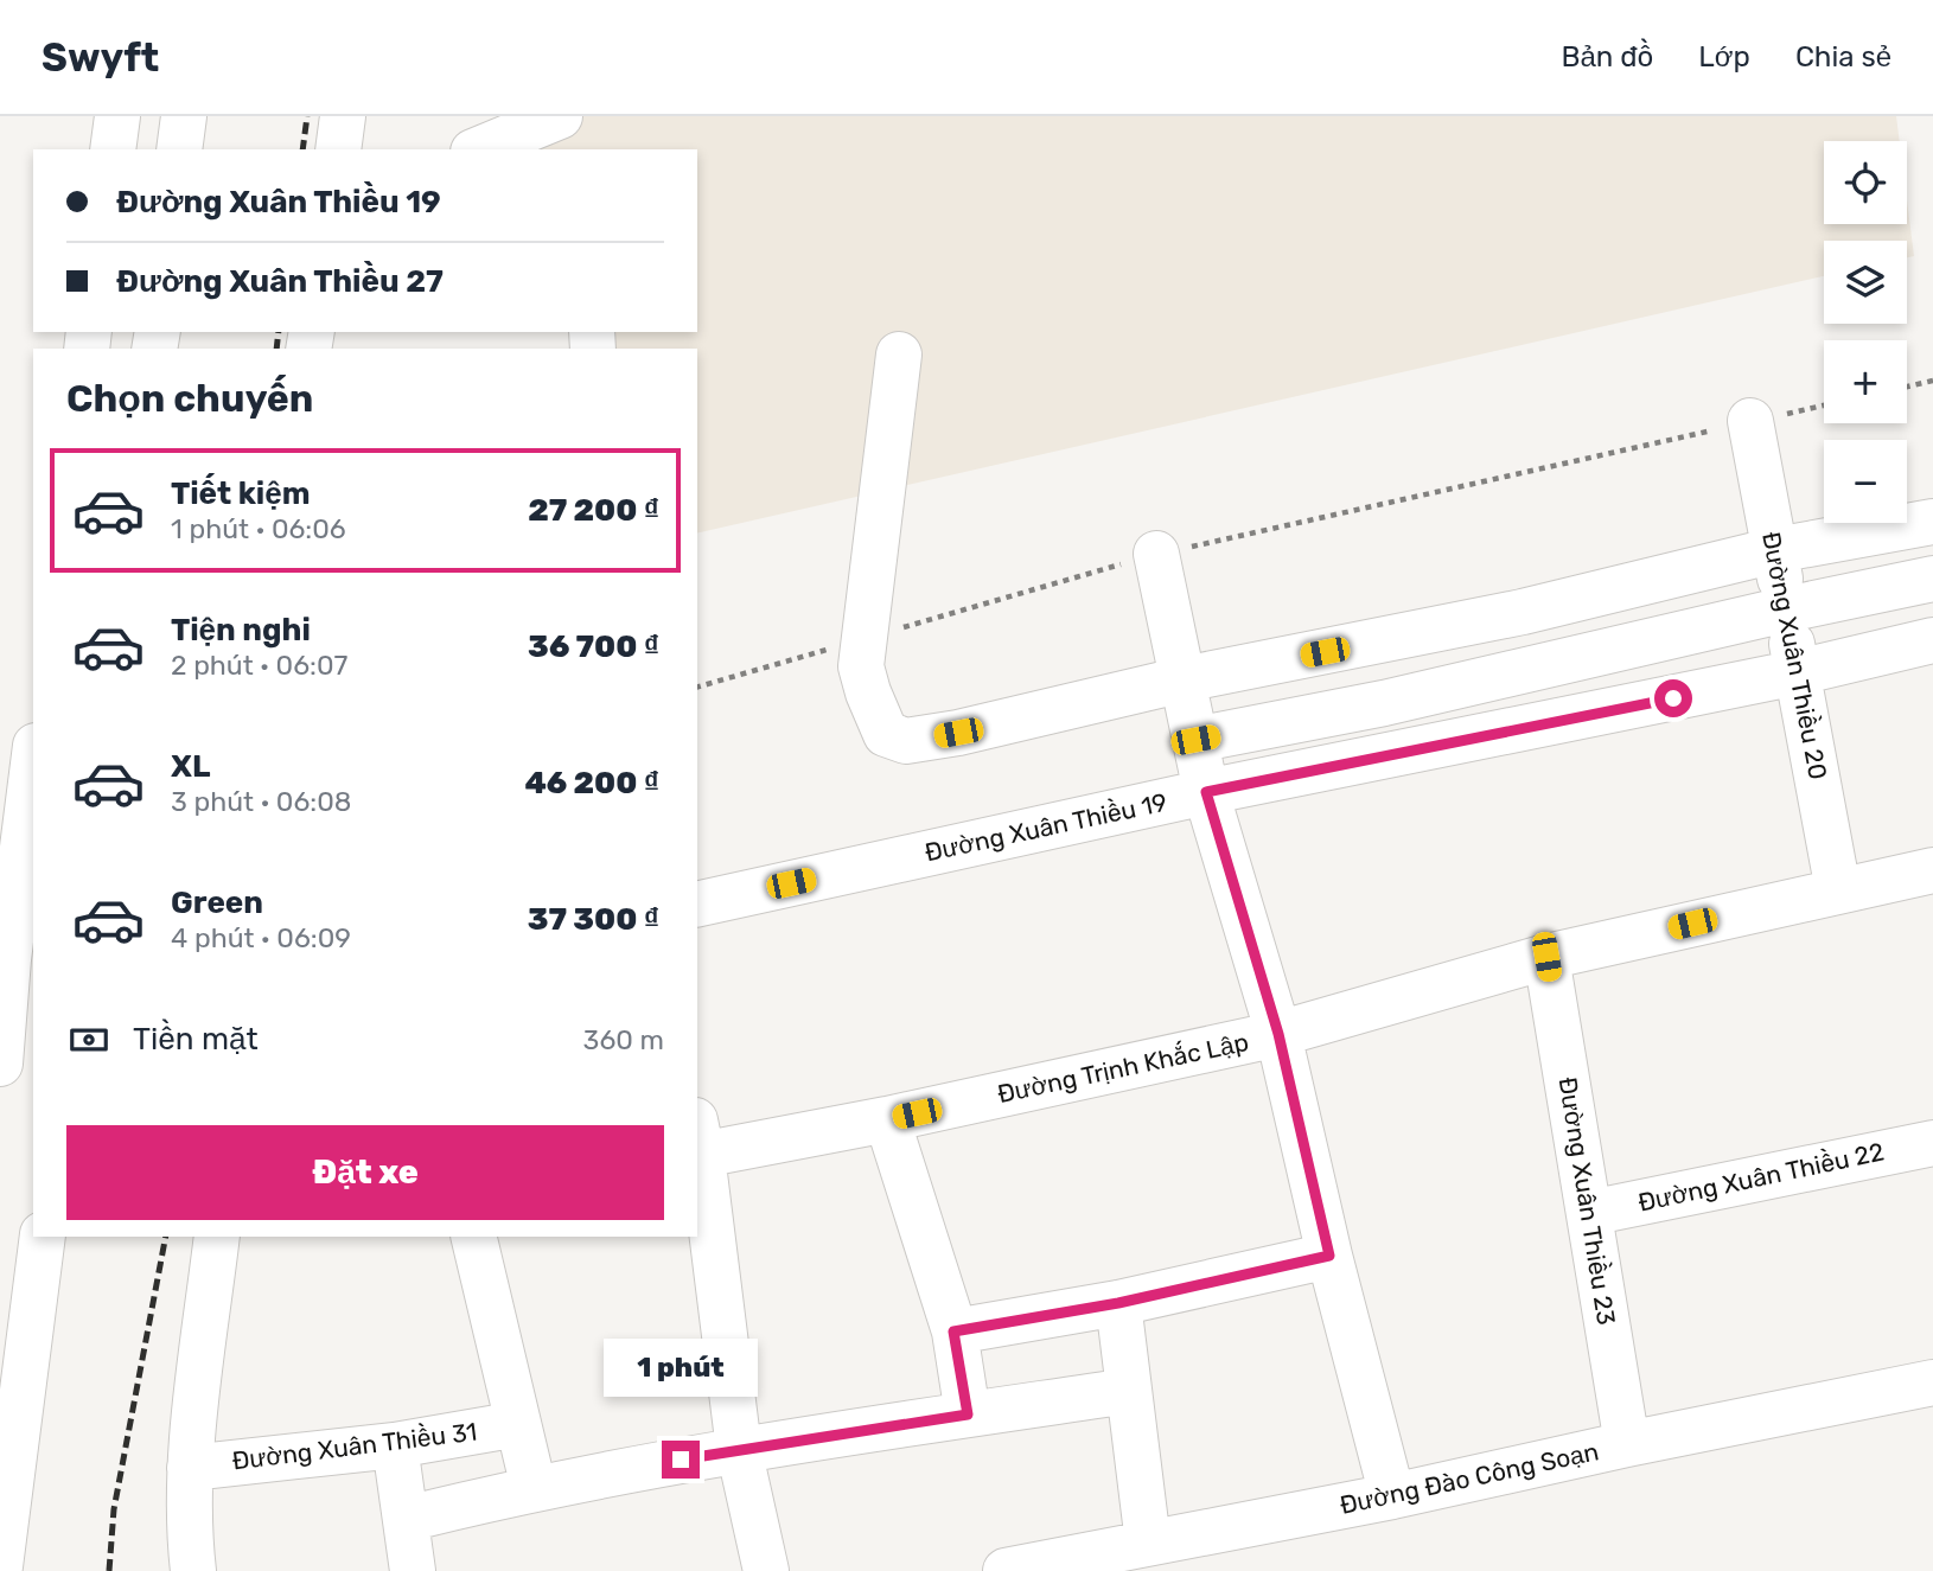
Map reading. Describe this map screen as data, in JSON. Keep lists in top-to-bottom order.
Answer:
{
  "streets": {
    "main road": [
      "Đường Xuân Thiều 20",
      "Đường Xuân Thiều 19",
      "Đường Trịnh Khắc Lập",
      "Đường Xuân Thiều 22",
      "Đường Xuân Thiều 23",
      "Đường Xuân Thiều 31",
      "Đường Đào Công Soạn"
    ]
  },
  "crossings": [
    ["Đường Xuân Thiều 20", "Đường Xuân Thiều 19"],
    ["Đường Xuân Thiều 20", "Đường Trịnh Khắc Lập"],
    ["Đường Trịnh Khắc Lập", "Đường Xuân Thiều 23"],
    ["Đường Xuân Thiều 22", "Đường Xuân Thiều 23"],
    ["Đường Xuân Thiều 23", "Đường Đào Công Soạn"]
  ],
  "page": {
    "header": "Swyft",
    "nav": ["Bản đồ", "Lớp", "Chia sẻ"],
    "map_buttons": ["+", "−"],
    "banner": ["Đường Xuân Thiều 19", "Đường Xuân Thiều 27"],
    "heading": "Chọn chuyến",
    "list": [
      {
        "name": "Tiết kiệm",
        "note": "1 phút · 06:06",
        "value": "27 200 ₫"
      },
      {
        "name": "Tiện nghi",
        "note": "2 phút · 06:07",
        "value": "36 700 ₫"
      },
      {
        "name": "XL",
        "note": "3 phút · 06:08",
        "value": "46 200 ₫"
      },
      {
        "name": "Green",
        "note": "4 phút · 06:09",
        "value": "37 300 ₫"
      }
    ],
    "pay": ["Tiền mặt", "360 m"],
    "buttons": "Đặt xe",
    "bubble": "1 phút"
  }
}
